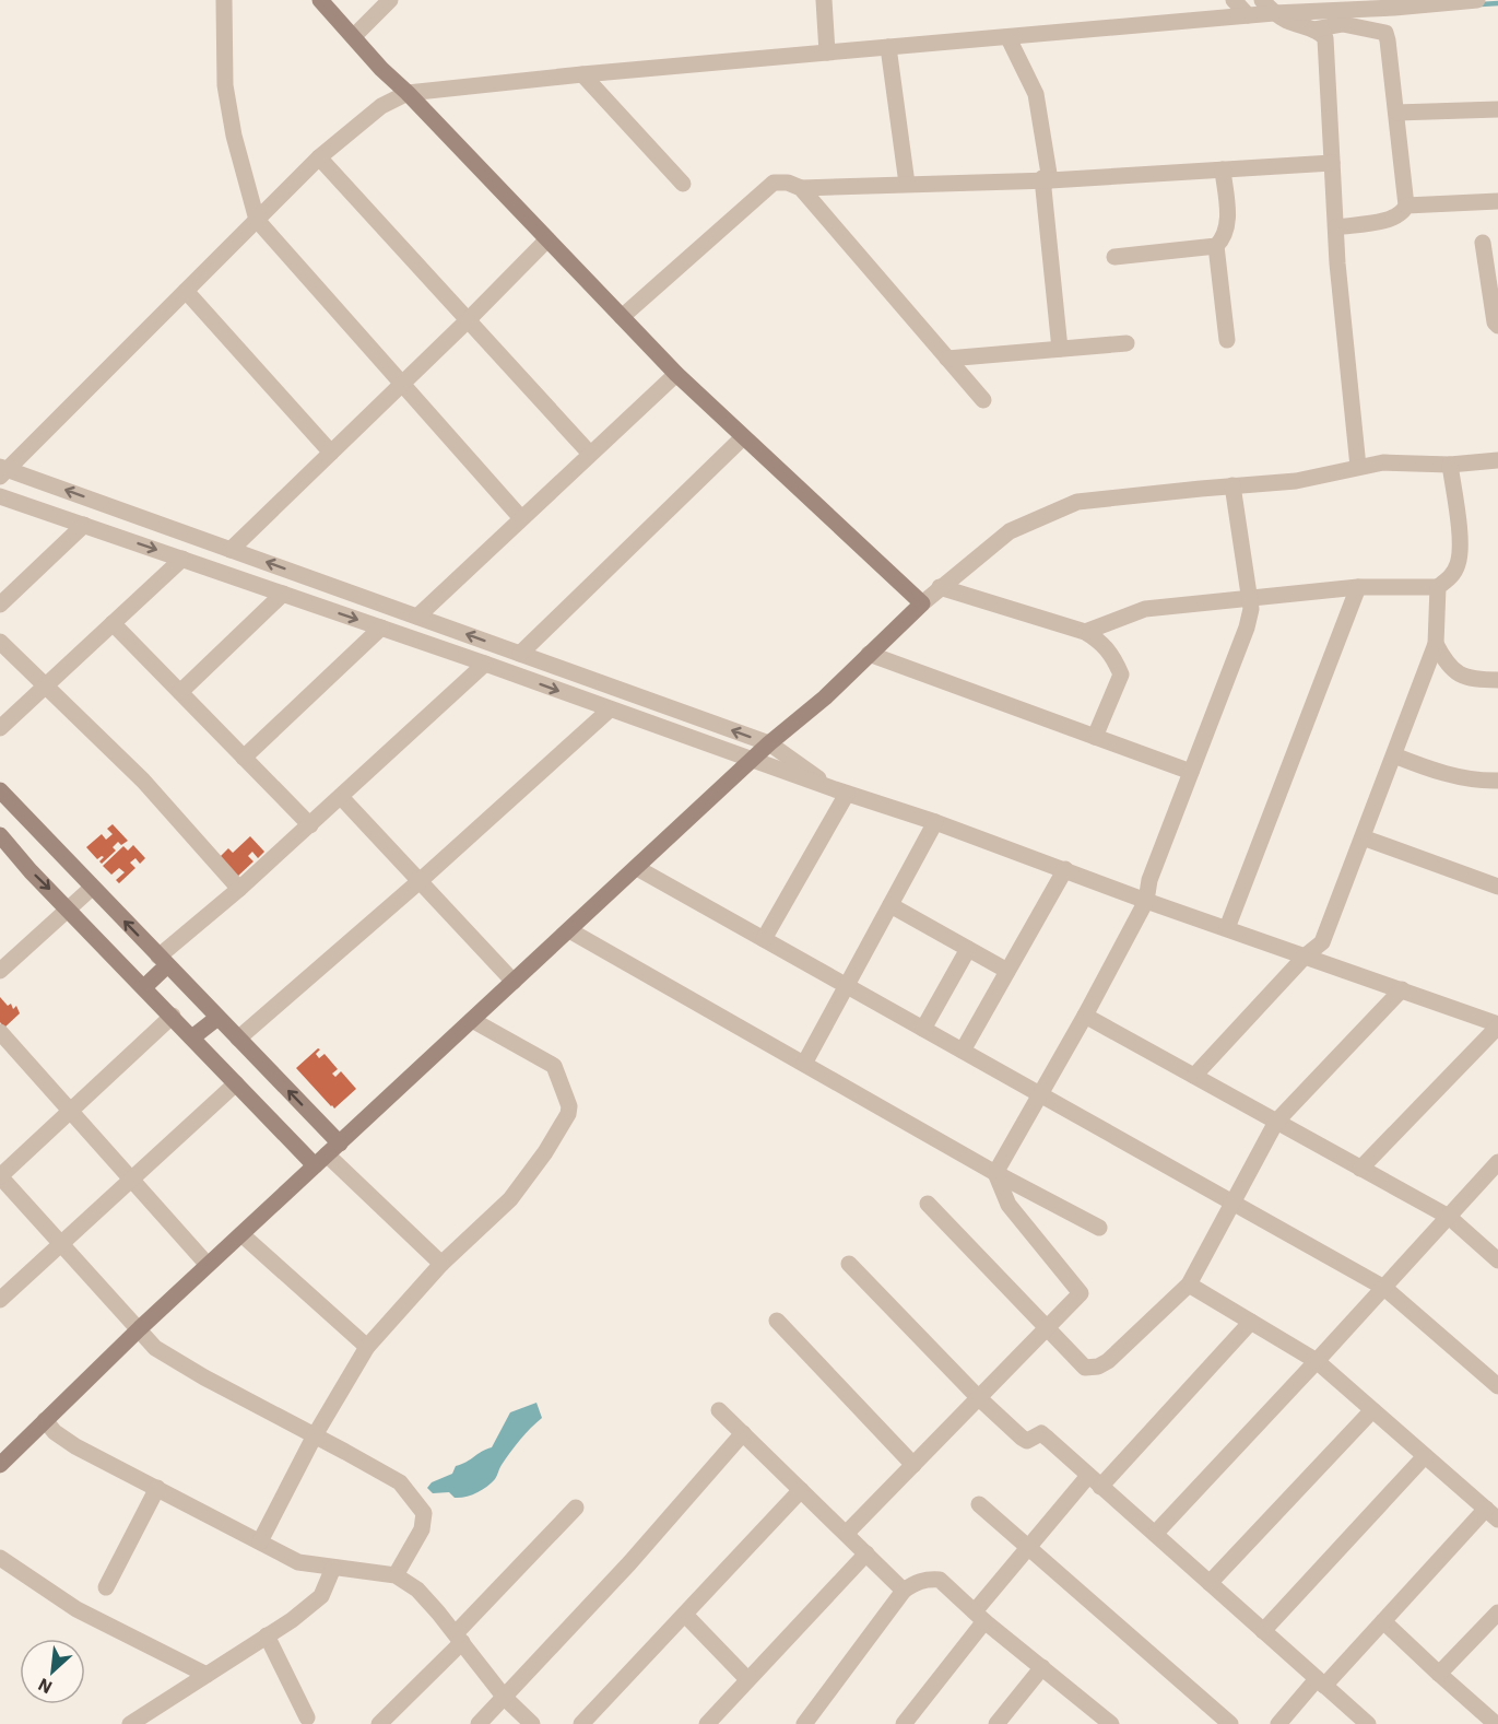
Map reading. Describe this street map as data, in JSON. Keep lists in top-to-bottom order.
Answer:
{
  "north": "bottom left"
}
